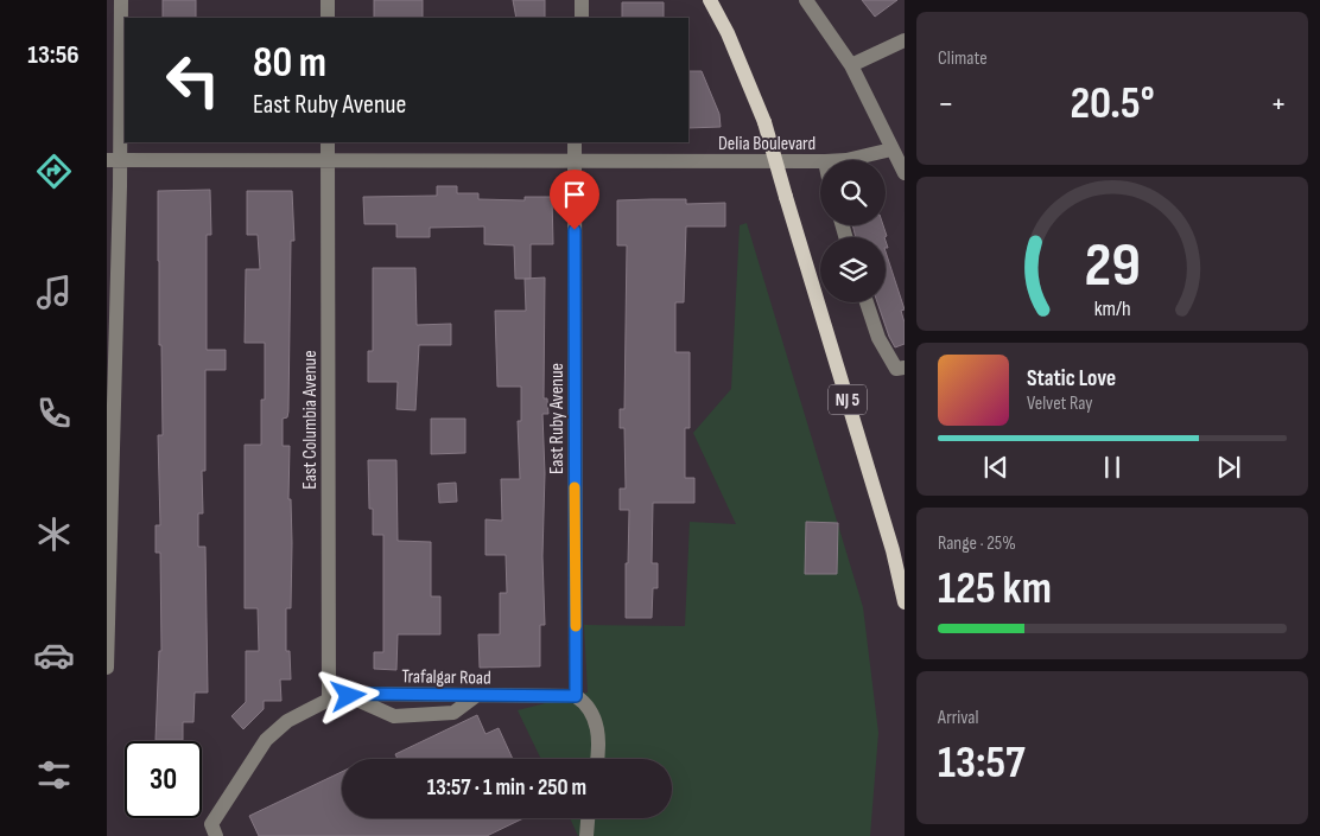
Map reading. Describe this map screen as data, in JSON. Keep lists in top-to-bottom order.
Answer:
{
  "streets": {
    "main road": ["NJ 5"],
    "street": [
      "Delia Boulevard",
      "East Ruby Avenue",
      "East Columbia Avenue",
      "Trafalgar Road"
    ]
  },
  "crossings": [
    ["Delia Boulevard", "East Ruby Avenue"],
    ["Delia Boulevard", "East Columbia Avenue"],
    ["East Ruby Avenue", "Trafalgar Road"],
    ["East Columbia Avenue", "Trafalgar Road"]
  ],
  "page": {
    "tabs": "13:56",
    "tile": [
      "Climate",
      ["Range · 25%", "125 km"],
      ["Arrival", "13:57"]
    ],
    "turn": ["80 m", "East Ruby Avenue"],
    "heat": ["−", "20.5°", "+"],
    "song": ["Static Love", "Velvet Ray"],
    "limit": "30",
    "trip": "13:57 · 1 min · 250 m",
    "gauge": ["29", "km/h"]
  }
}
